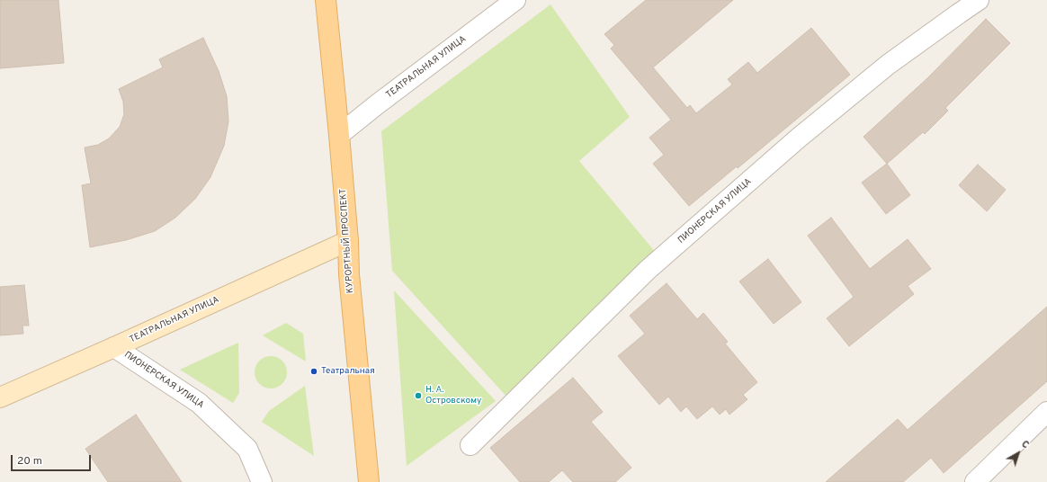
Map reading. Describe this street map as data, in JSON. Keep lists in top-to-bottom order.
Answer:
{
  "streets": {
    "main road": ["ТЕАТРАЛЬНАЯ УЛИЦА", "КУРОРТНЫЙ ПРОСПЕКТ"],
    "street": ["ПИОНЕРСКАЯ УЛИЦА"]
  },
  "crossings": [
    ["ТЕАТРАЛЬНАЯ УЛИЦА", "ПИОНЕРСКАЯ УЛИЦА"],
    ["ТЕАТРАЛЬНАЯ УЛИЦА", "КУРОРТНЫЙ ПРОСПЕКТ"]
  ],
  "places": ["Театральная", "Н. А. Островскому"],
  "scale_bar": "20 m",
  "north": "top right"
}
